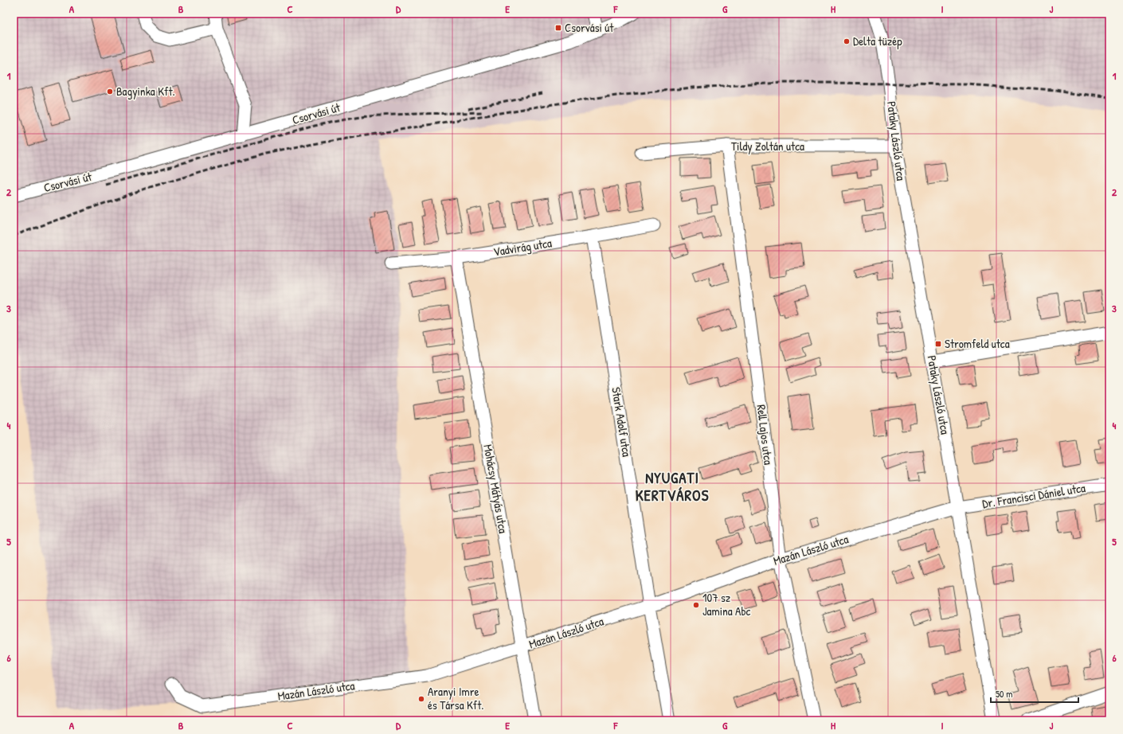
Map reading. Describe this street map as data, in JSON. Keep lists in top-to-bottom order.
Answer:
{
  "streets": {
    "street": [
      "Csorvási út",
      "Pataky László utca",
      "Tildy Zoltán utca",
      "Vadvirág utca",
      "Stark Adolf utca",
      "Rell Lajos utca",
      "Mohácsy Mátyás utca",
      "Dr. Francisci Dániel utca",
      "Mazán László utca"
    ]
  },
  "crossings": [
    ["Pataky László utca", "Tildy Zoltán utca"],
    ["Pataky László utca", "Dr. Francisci Dániel utca"],
    ["Pataky László utca", "Mazán László utca"],
    ["Tildy Zoltán utca", "Rell Lajos utca"],
    ["Vadvirág utca", "Stark Adolf utca"],
    ["Vadvirág utca", "Mohácsy Mátyás utca"],
    ["Stark Adolf utca", "Mazán László utca"],
    ["Rell Lajos utca", "Mazán László utca"],
    ["Mohácsy Mátyás utca", "Mazán László utca"],
    ["Dr. Francisci Dániel utca", "Mazán László utca"]
  ],
  "districts": ["NYUGATI KERTVÁROS"],
  "places": {
    "transit": ["Csorvási út", "Stromfeld utca"],
    "other": [
      "Delta tüzép",
      "Bagyinka Kft.",
      "107 sz Jamina Abc",
      "Aranyi Imre és Társa Kft."
    ]
  },
  "scale_bar": "50 m",
  "grid": {
    "columns": [
      "A",
      "B",
      "C",
      "D",
      "E",
      "F",
      "G",
      "H",
      "I",
      "J"
    ],
    "rows": [
      "1",
      "2",
      "3",
      "4",
      "5",
      "6"
    ]
  }
}
